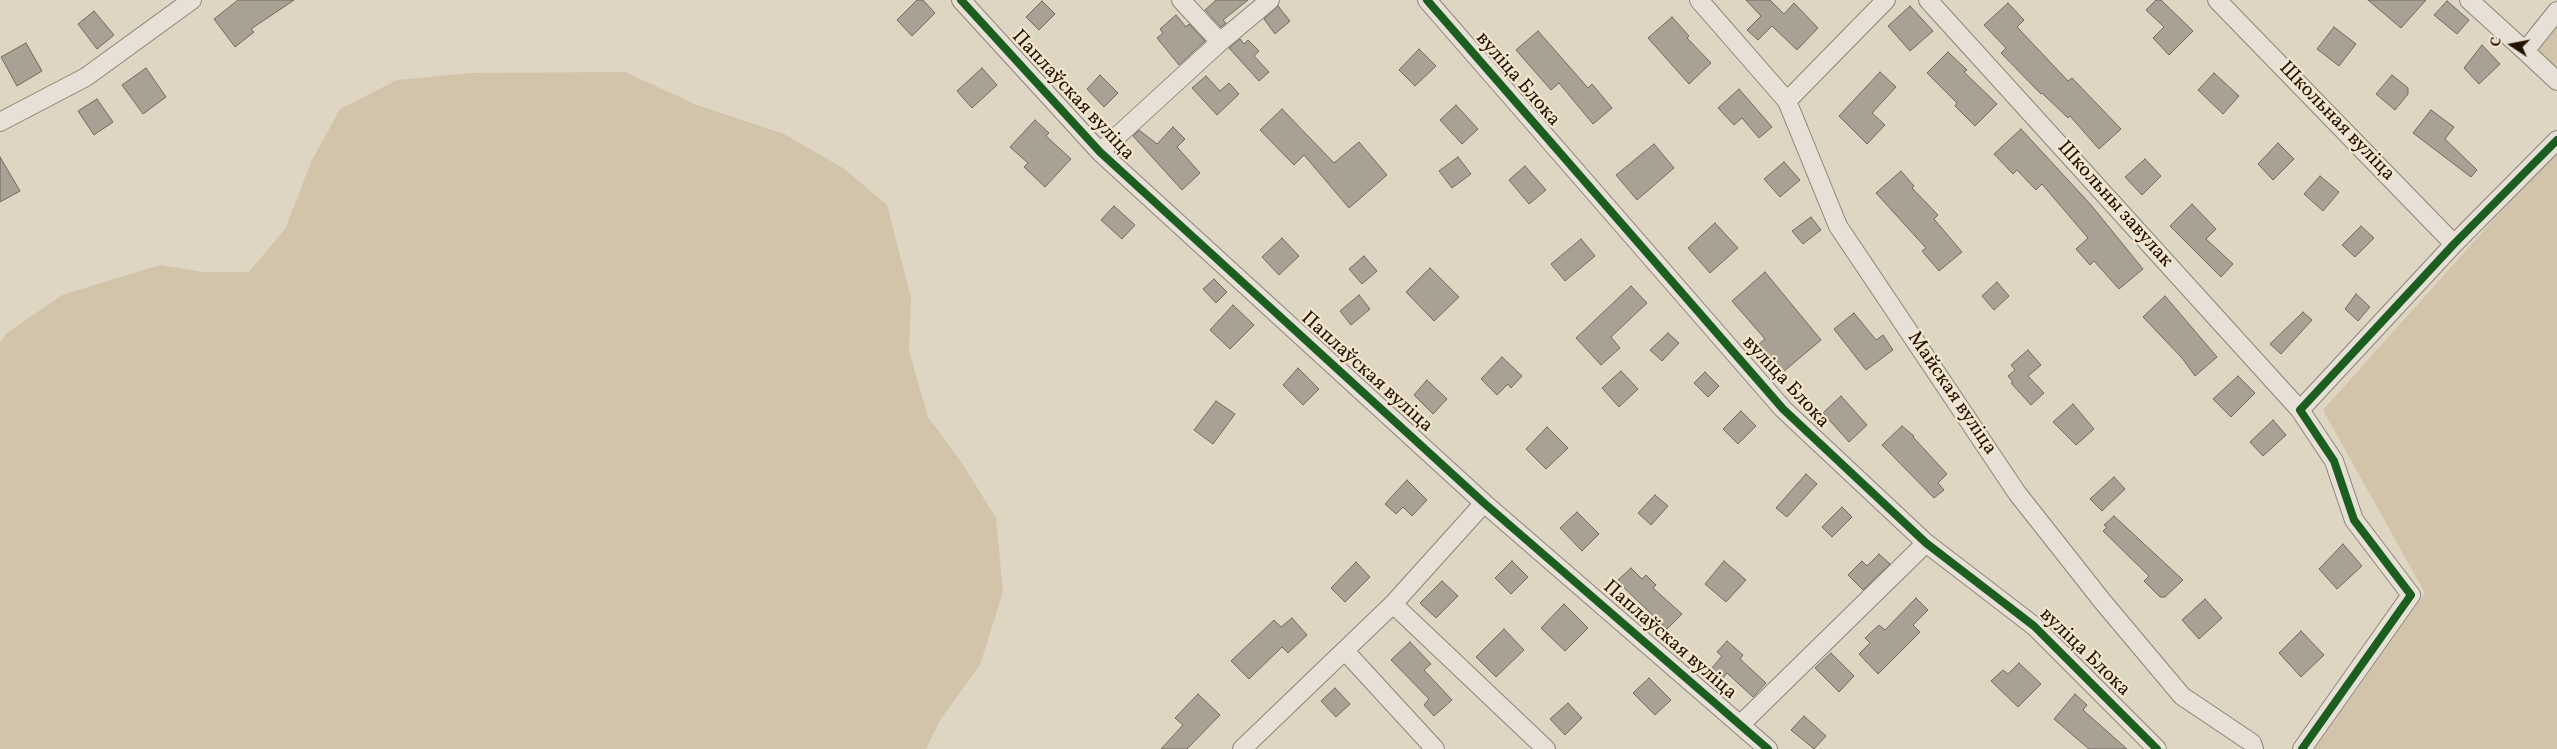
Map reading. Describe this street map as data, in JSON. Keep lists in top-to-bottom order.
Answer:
{
  "streets": {
    "street": [
      "вуліца Блока",
      "Паплаўская вуліца",
      "Школьная вуліца",
      "Школьны завулак",
      "Майская вуліца"
    ]
  },
  "north": "left"
}
